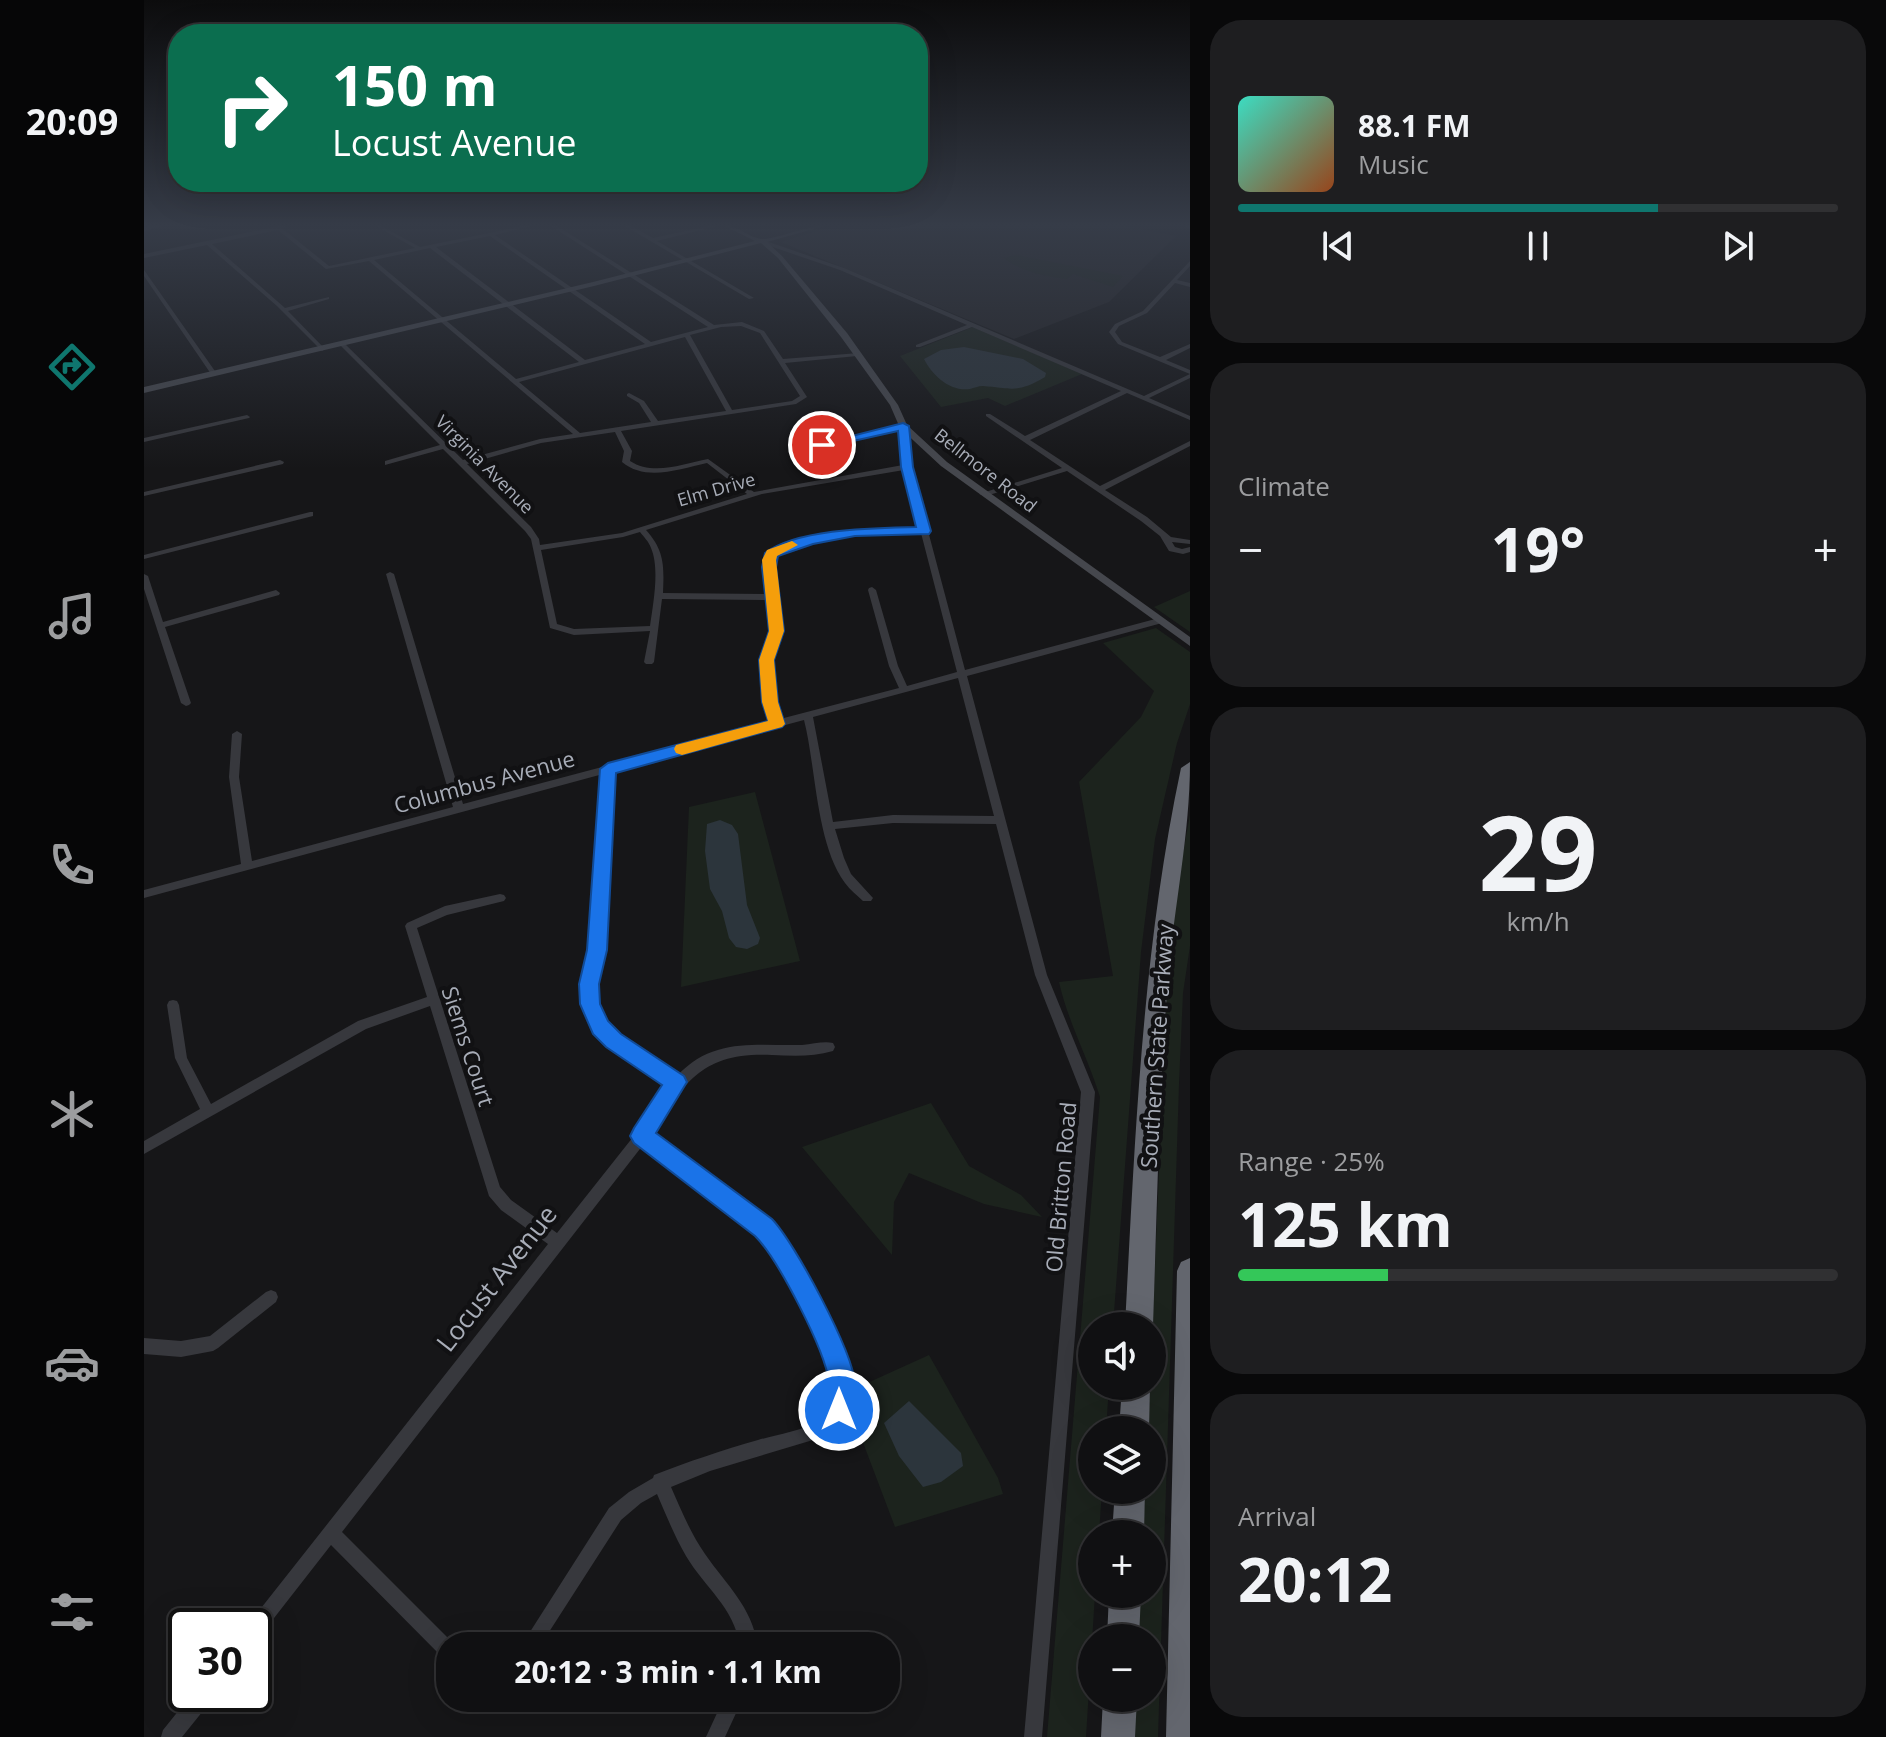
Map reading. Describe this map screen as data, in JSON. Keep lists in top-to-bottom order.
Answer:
{
  "streets": {
    "highway": ["Southern State Parkway"],
    "main road": ["Bellmore Road"],
    "street": [
      "Virginia Avenue",
      "Elm Drive",
      "Columbus Avenue",
      "Siems Court",
      "Old Britton Road",
      "Locust Avenue"
    ]
  },
  "crossings": [
    ["Virginia Avenue", "Elm Drive"],
    ["Bellmore Road", "Columbus Avenue"],
    ["Bellmore Road", "Old Britton Road"],
    ["Elm Drive", "Old Britton Road"],
    ["Columbus Avenue", "Old Britton Road"],
    ["Siems Court", "Locust Avenue"]
  ],
  "page": {
    "tabs": "20:09",
    "turn": ["150 m", "Locust Avenue"],
    "song": ["88.1 FM", "Music"],
    "tile": [
      "Climate",
      ["29", "km/h"],
      ["Range · 25%", "125 km"],
      ["Arrival", "20:12"]
    ],
    "heat": ["−", "19°", "+"],
    "map_buttons": ["+", "−"],
    "limit": "30",
    "trip": "20:12 · 3 min · 1.1 km"
  }
}
